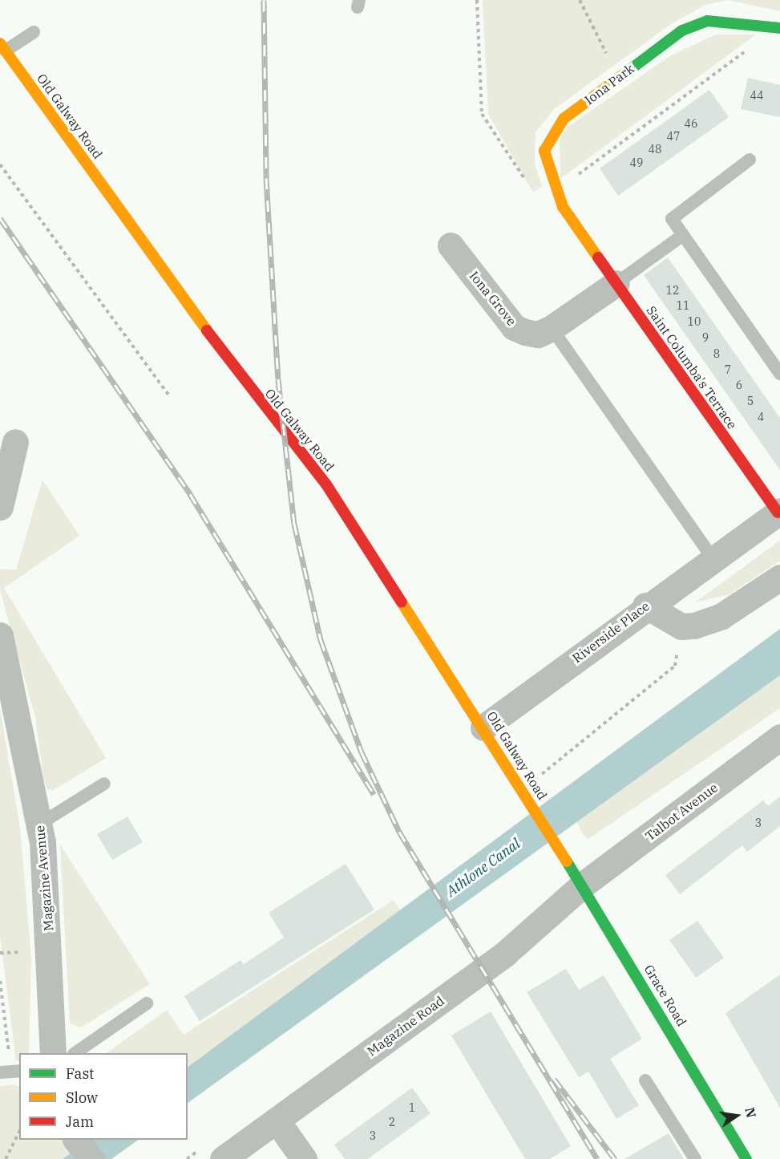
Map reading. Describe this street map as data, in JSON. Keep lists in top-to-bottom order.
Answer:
{
  "streets": {
    "main road": [
      "Iona Park",
      "Old Galway Road",
      "Saint Columba's Terrace",
      "Grace Road"
    ],
    "street": [
      "Iona Grove",
      "Riverside Place",
      "Talbot Avenue",
      "Magazine Avenue",
      "Magazine Road"
    ]
  },
  "crossings": [
    ["Iona Park", "Saint Columba's Terrace"],
    ["Old Galway Road", "Riverside Place"],
    ["Old Galway Road", "Grace Road"],
    ["Iona Grove", "Saint Columba's Terrace"],
    ["Saint Columba's Terrace", "Riverside Place"],
    ["Talbot Avenue", "Grace Road"],
    ["Talbot Avenue", "Magazine Road"],
    ["Grace Road", "Magazine Road"]
  ],
  "water": ["Athlone Canal"],
  "house_numbers": [
    "44",
    "46",
    "47",
    "48",
    "49",
    "12",
    "11",
    "10",
    "9",
    "8",
    "7",
    "6",
    "5",
    "4",
    "3",
    "1",
    "2",
    "3"
  ],
  "legend": ["Fast", "Slow", "Jam"],
  "north": "right"
}
